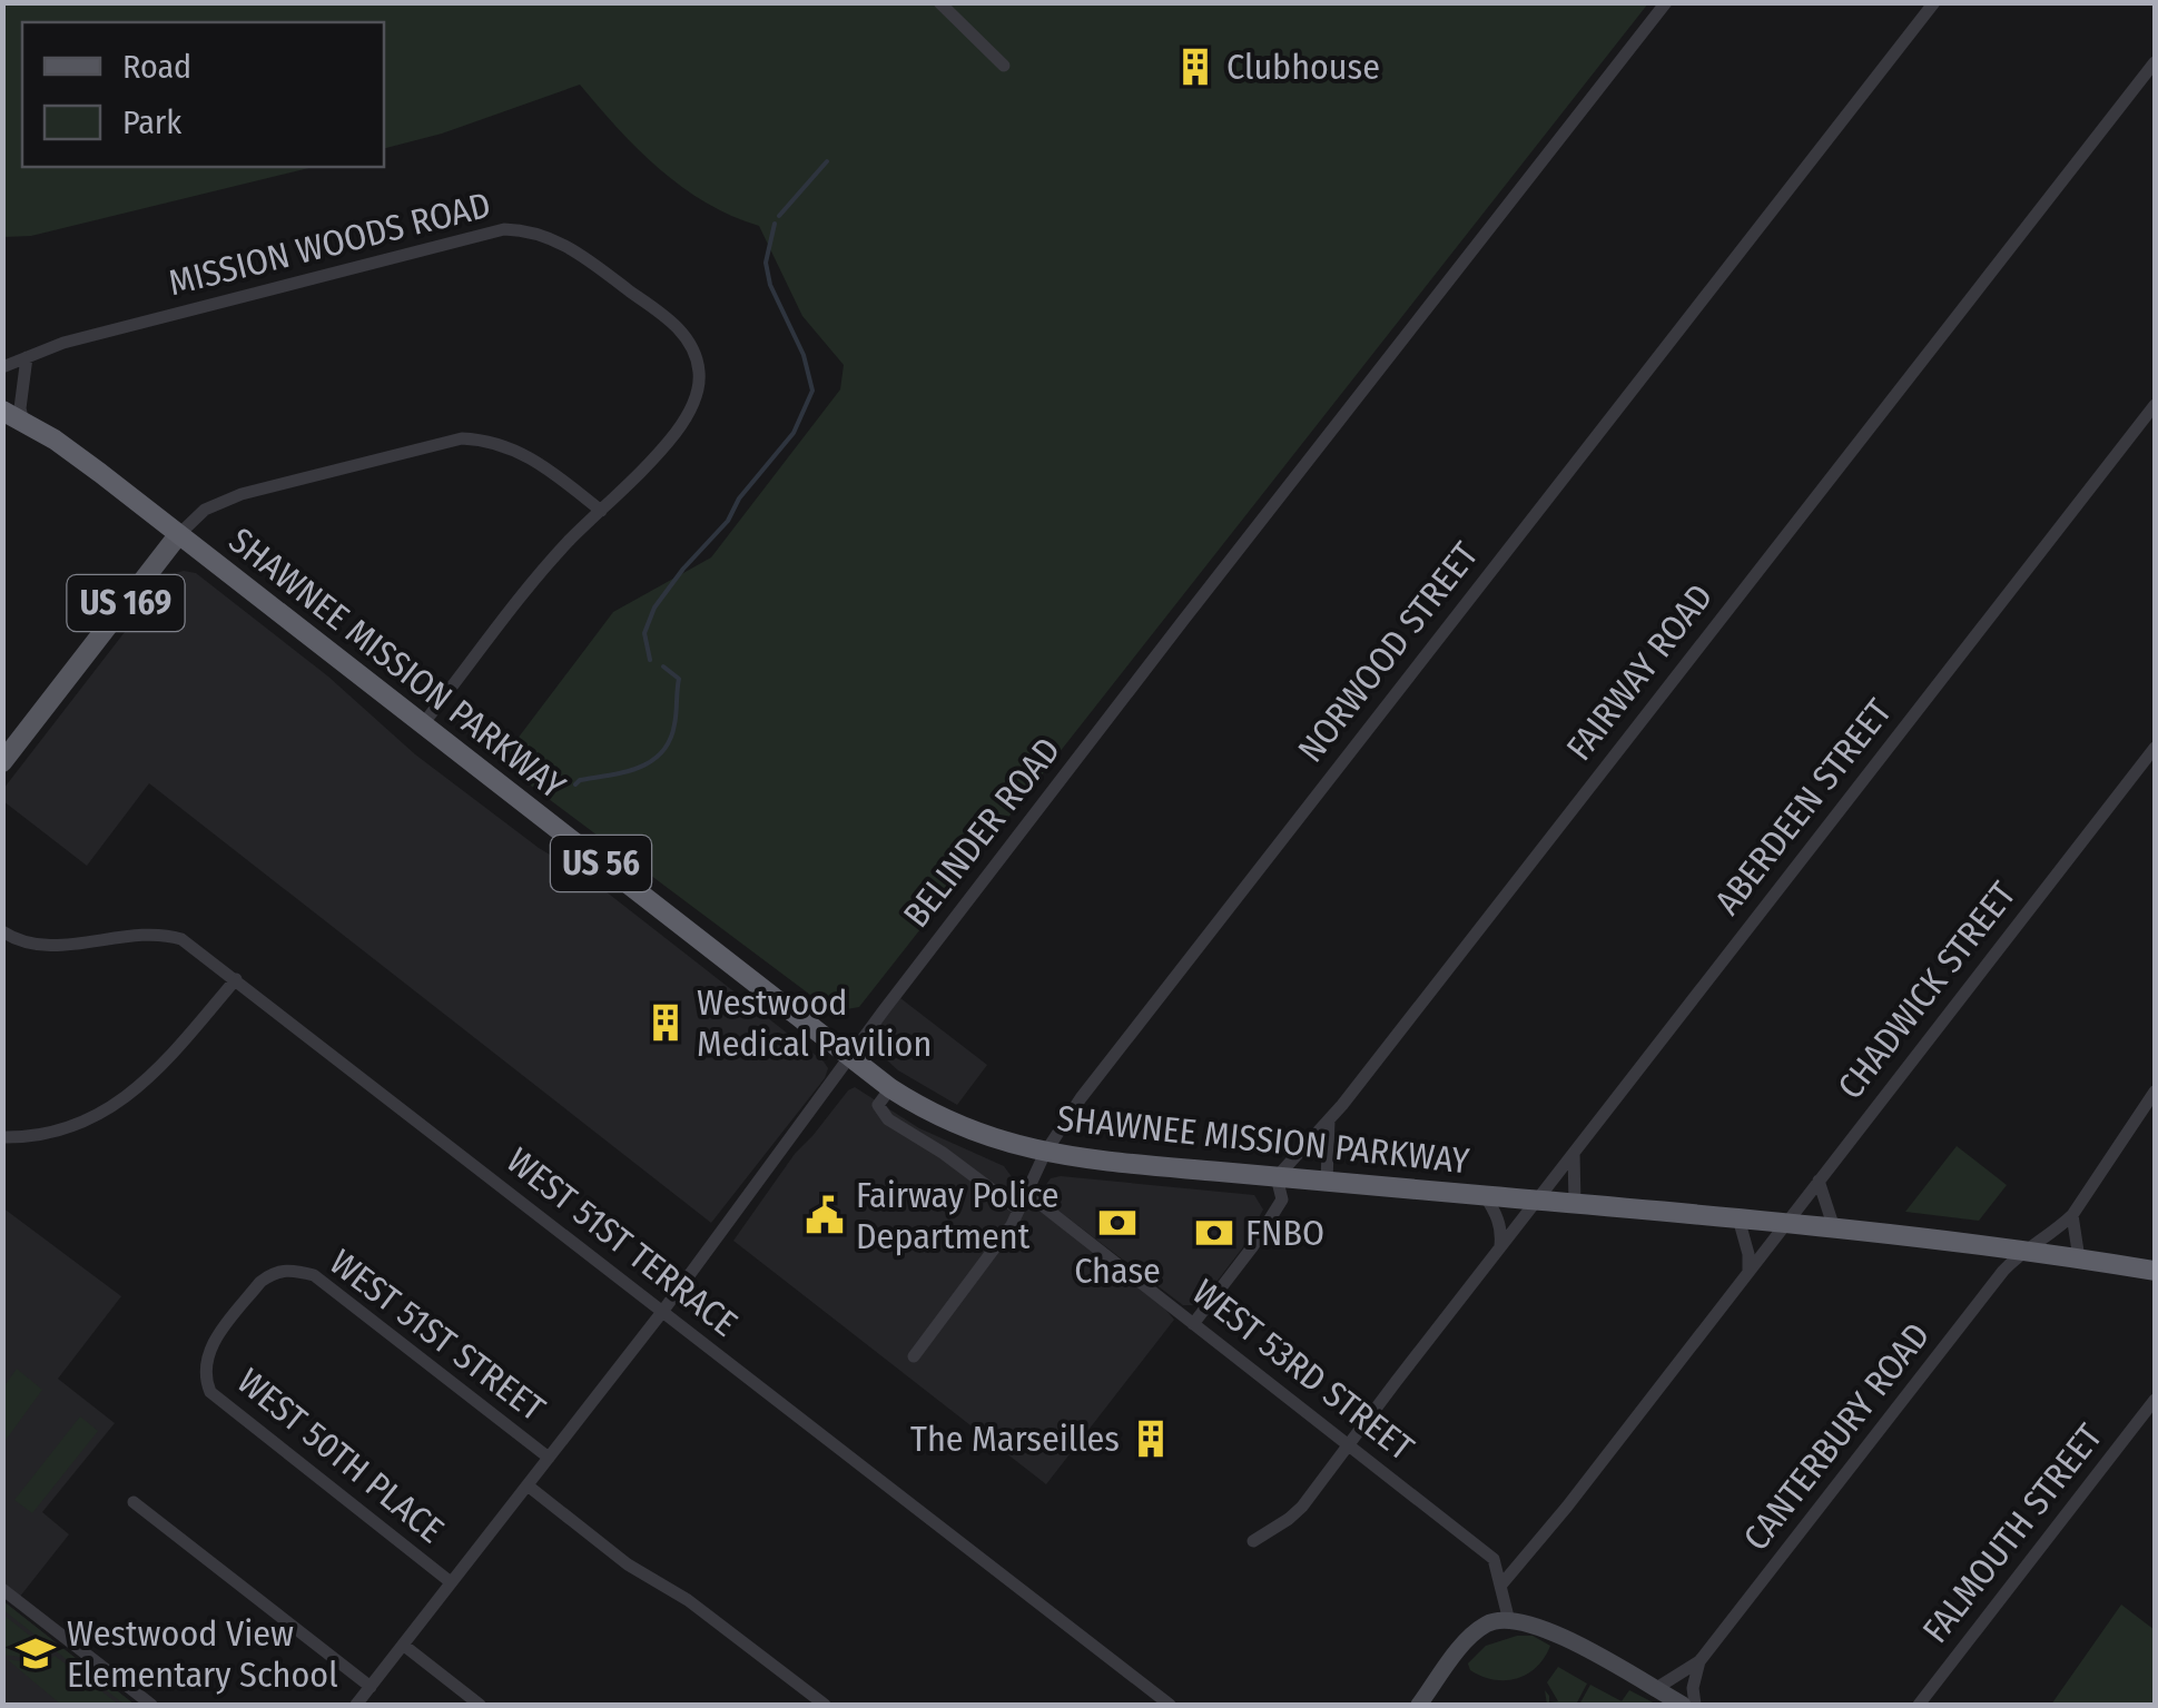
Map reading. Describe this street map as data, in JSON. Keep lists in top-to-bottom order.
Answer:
{
  "streets": {
    "highway": ["SHAWNEE MISSION PARKWAY", "US 56"],
    "main road": ["US 169"],
    "street": [
      "MISSION WOODS ROAD",
      "NORWOOD STREET",
      "FAIRWAY ROAD",
      "ABERDEEN STREET",
      "BELINDER ROAD",
      "CHADWICK STREET",
      "WEST 51ST TERRACE",
      "WEST 51ST STREET",
      "WEST 53RD STREET",
      "CANTERBURY ROAD",
      "WEST 50TH PLACE",
      "FALMOUTH STREET"
    ]
  },
  "crossings": [
    ["MISSION WOODS ROAD", "SHAWNEE MISSION PARKWAY"],
    ["US 169", "SHAWNEE MISSION PARKWAY"],
    ["NORWOOD STREET", "SHAWNEE MISSION PARKWAY"],
    ["NORWOOD STREET", "WEST 53RD STREET"],
    ["SHAWNEE MISSION PARKWAY", "FAIRWAY ROAD"],
    ["SHAWNEE MISSION PARKWAY", "ABERDEEN STREET"],
    ["SHAWNEE MISSION PARKWAY", "BELINDER ROAD"],
    ["SHAWNEE MISSION PARKWAY", "CHADWICK STREET"],
    ["SHAWNEE MISSION PARKWAY", "CANTERBURY ROAD"],
    ["FAIRWAY ROAD", "WEST 53RD STREET"],
    ["ABERDEEN STREET", "WEST 53RD STREET"],
    ["BELINDER ROAD", "WEST 51ST TERRACE"],
    ["BELINDER ROAD", "WEST 51ST STREET"],
    ["BELINDER ROAD", "WEST 50TH PLACE"],
    ["CHADWICK STREET", "WEST 53RD STREET"],
    ["WEST 51ST STREET", "WEST 50TH PLACE"]
  ],
  "places": {
    "building": ["Clubhouse", "Westwood Medical Pavilion", "The Marseilles"],
    "public building": ["Fairway Police Department"],
    "bank": ["Chase", "FNBO"],
    "school or university": ["Westwood View Elementary School"]
  },
  "legend": ["Road", "Park"]
}
